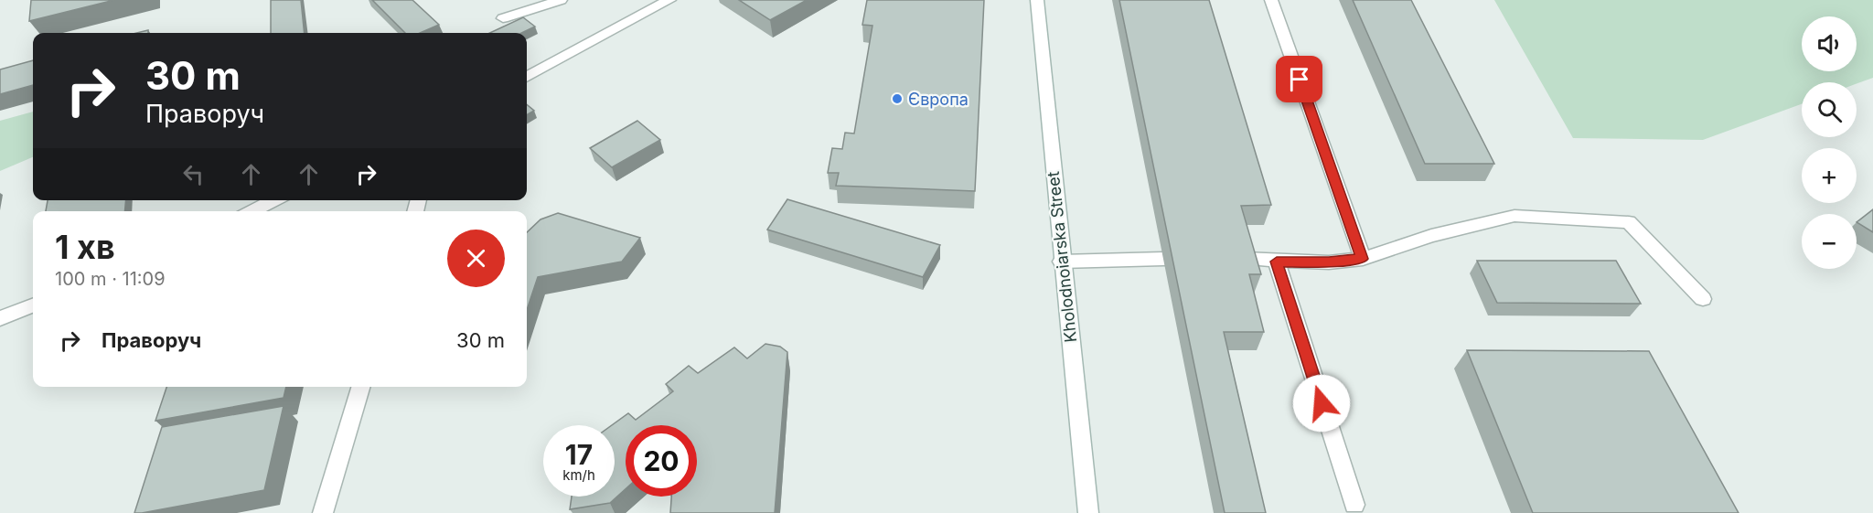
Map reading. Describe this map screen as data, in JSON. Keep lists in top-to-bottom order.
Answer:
{
  "streets": {
    "main road": ["Kholodnoiarska Street"]
  },
  "places": ["Європа"],
  "page": {
    "map_buttons": ["+", "−"],
    "turn": ["30 m", "Праворуч"],
    "heading": ["1 хв", "100 m · 11:09"],
    "list": [
      {
        "name": "Праворуч",
        "value": "30 m"
      }
    ],
    "speed": "17 km/h",
    "limit": "20"
  }
}
